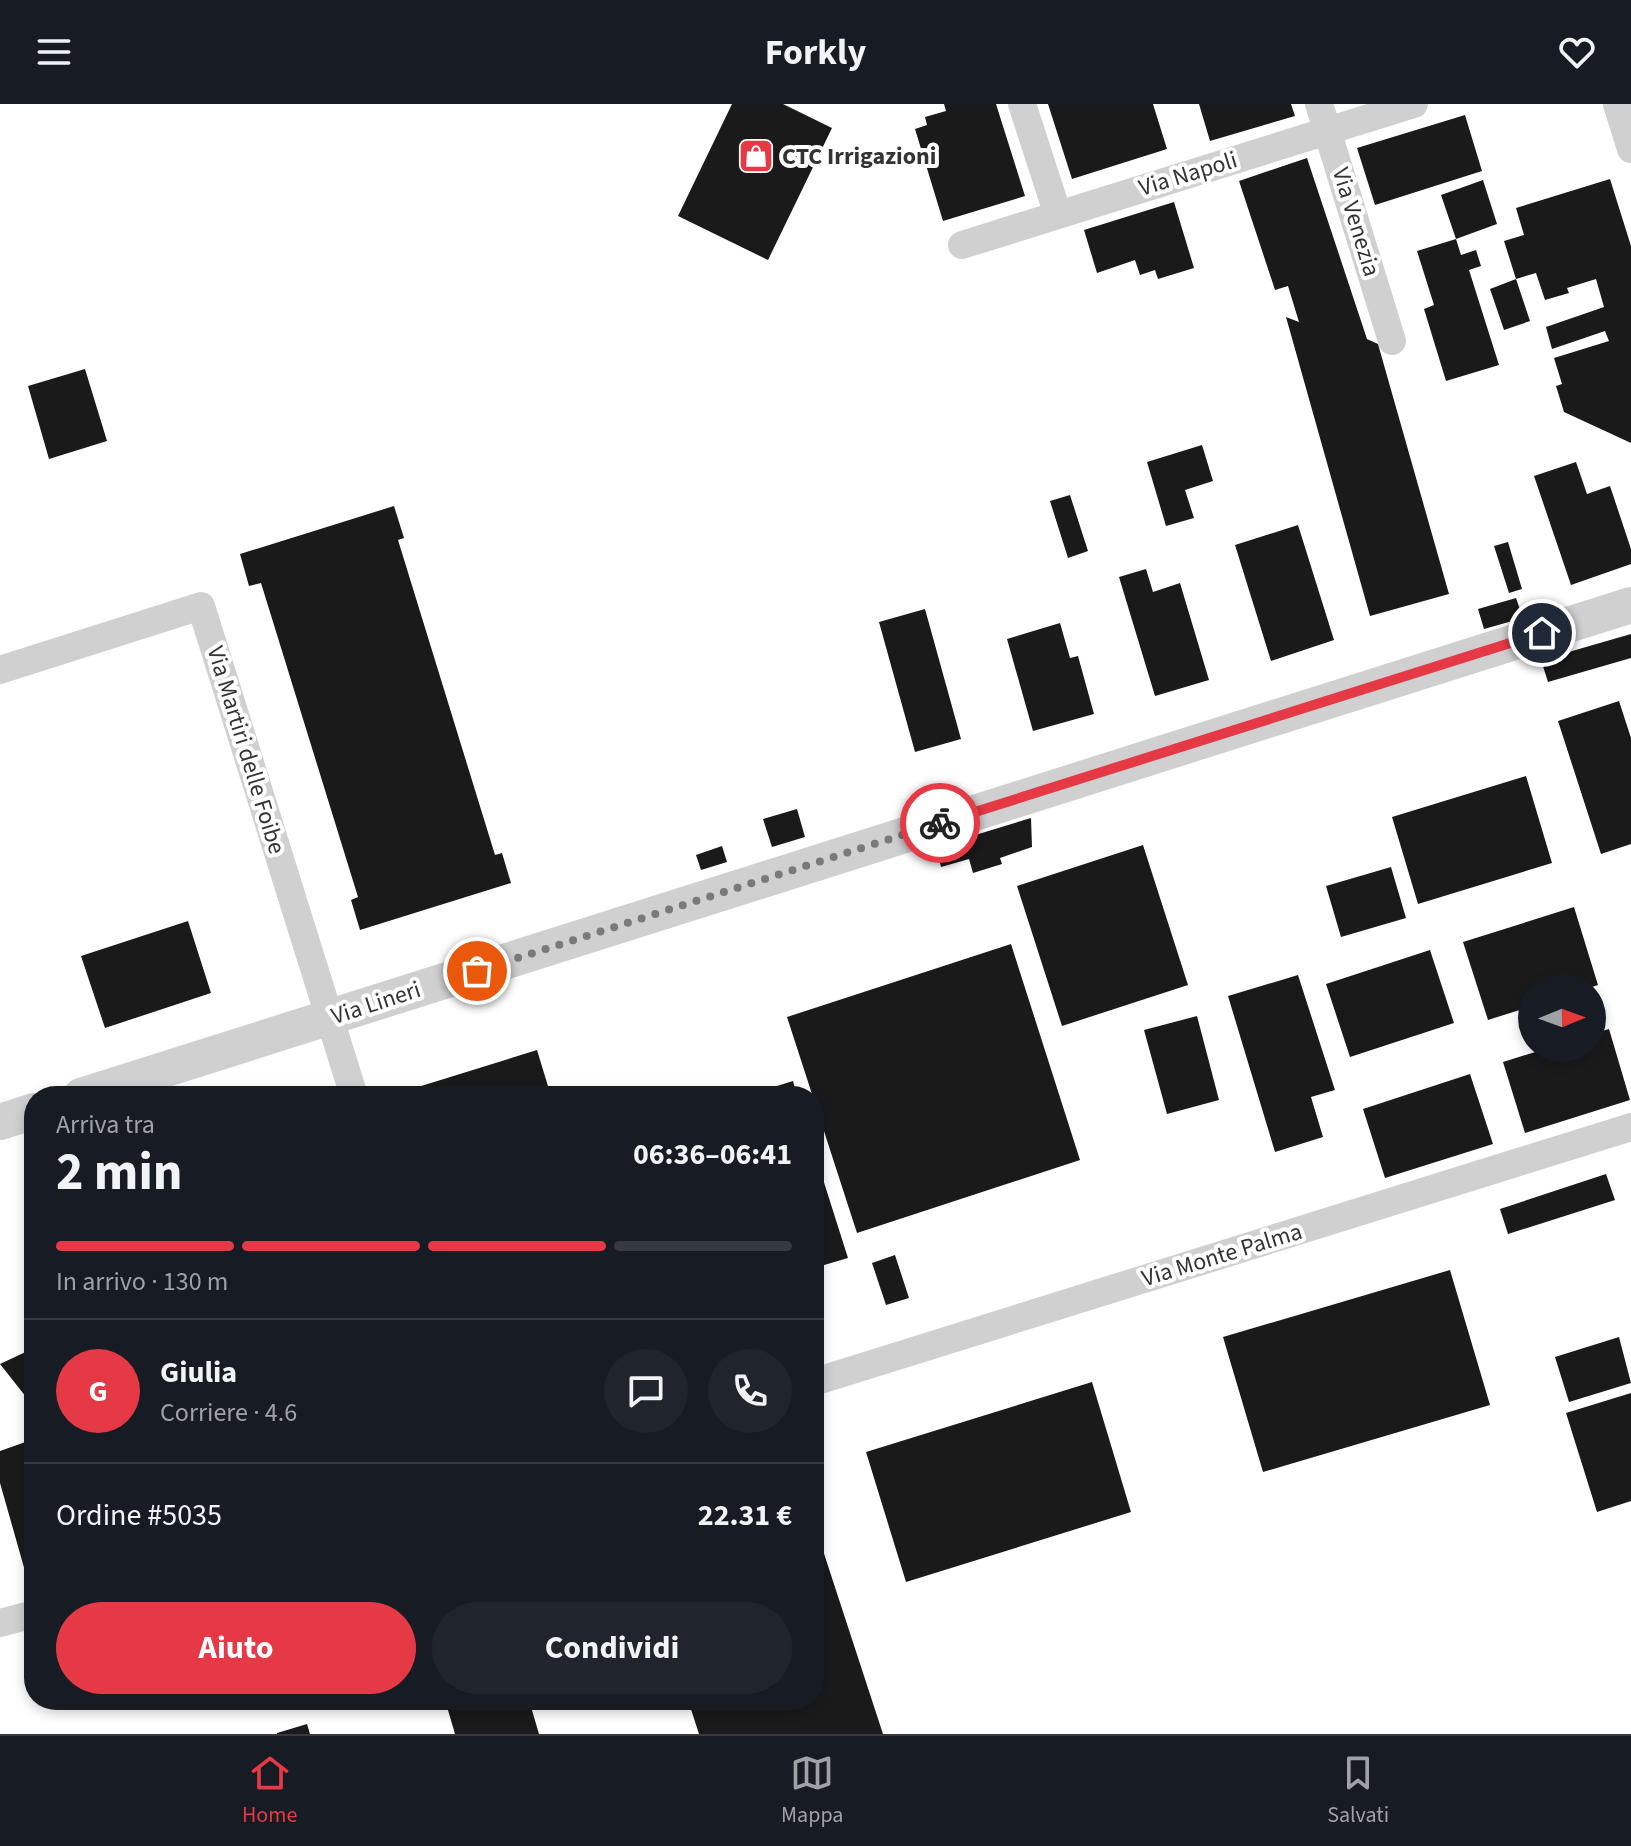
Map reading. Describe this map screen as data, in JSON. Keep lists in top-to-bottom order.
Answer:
{
  "streets": {
    "street": [
      "Via Napoli",
      "Via Venezia",
      "Via Martiri delle Foibe",
      "Via Lineri",
      "Via Monte Palma"
    ]
  },
  "crossings": [
    ["Via Napoli", "Via Venezia"],
    ["Via Martiri delle Foibe", "Via Lineri"]
  ],
  "places": {
    "shop": ["CTC Irrigazioni"]
  },
  "north": "right",
  "page": {
    "header": "Forkly",
    "heading": ["2 min", "Arriva tra", "06:36–06:41"],
    "panel": [
      "Giulia",
      "Corriere · 4.6",
      "Ordine #5035",
      "22.31 €"
    ],
    "bar": "In arrivo · 130 m",
    "round": "G",
    "buttons": ["Aiuto", "Condividi"],
    "tabs": ["Home", "Mappa", "Salvati"]
  }
}
